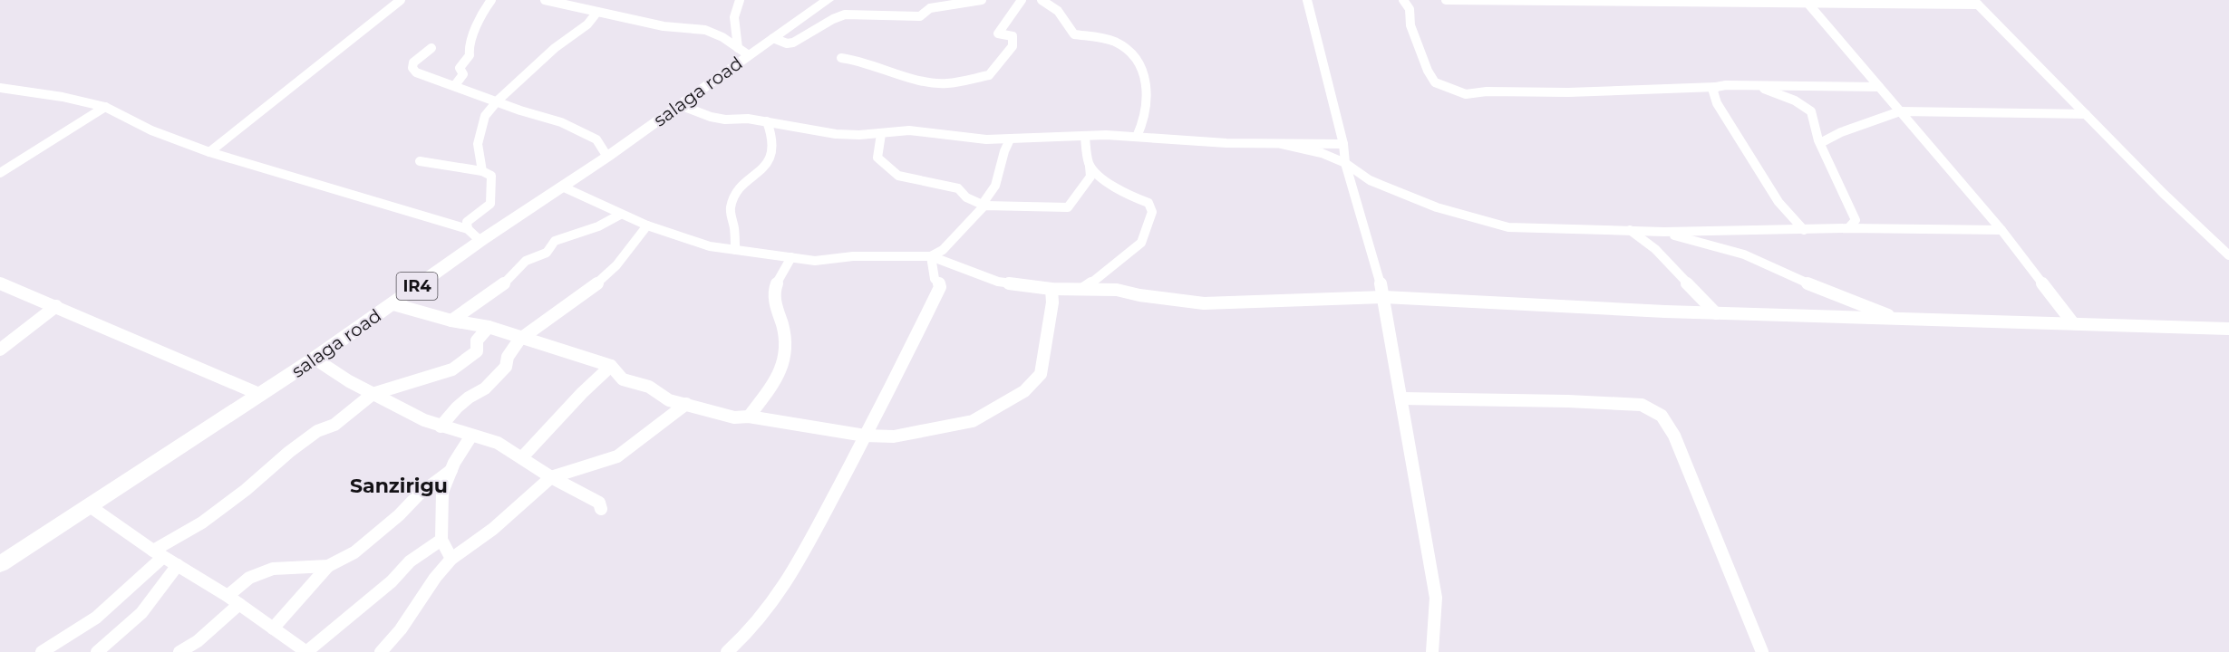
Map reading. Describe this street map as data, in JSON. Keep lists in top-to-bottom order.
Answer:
{
  "streets": {
    "main road": ["salaga road", "IR4"]
  },
  "districts": ["Sanzirigu"]
}
